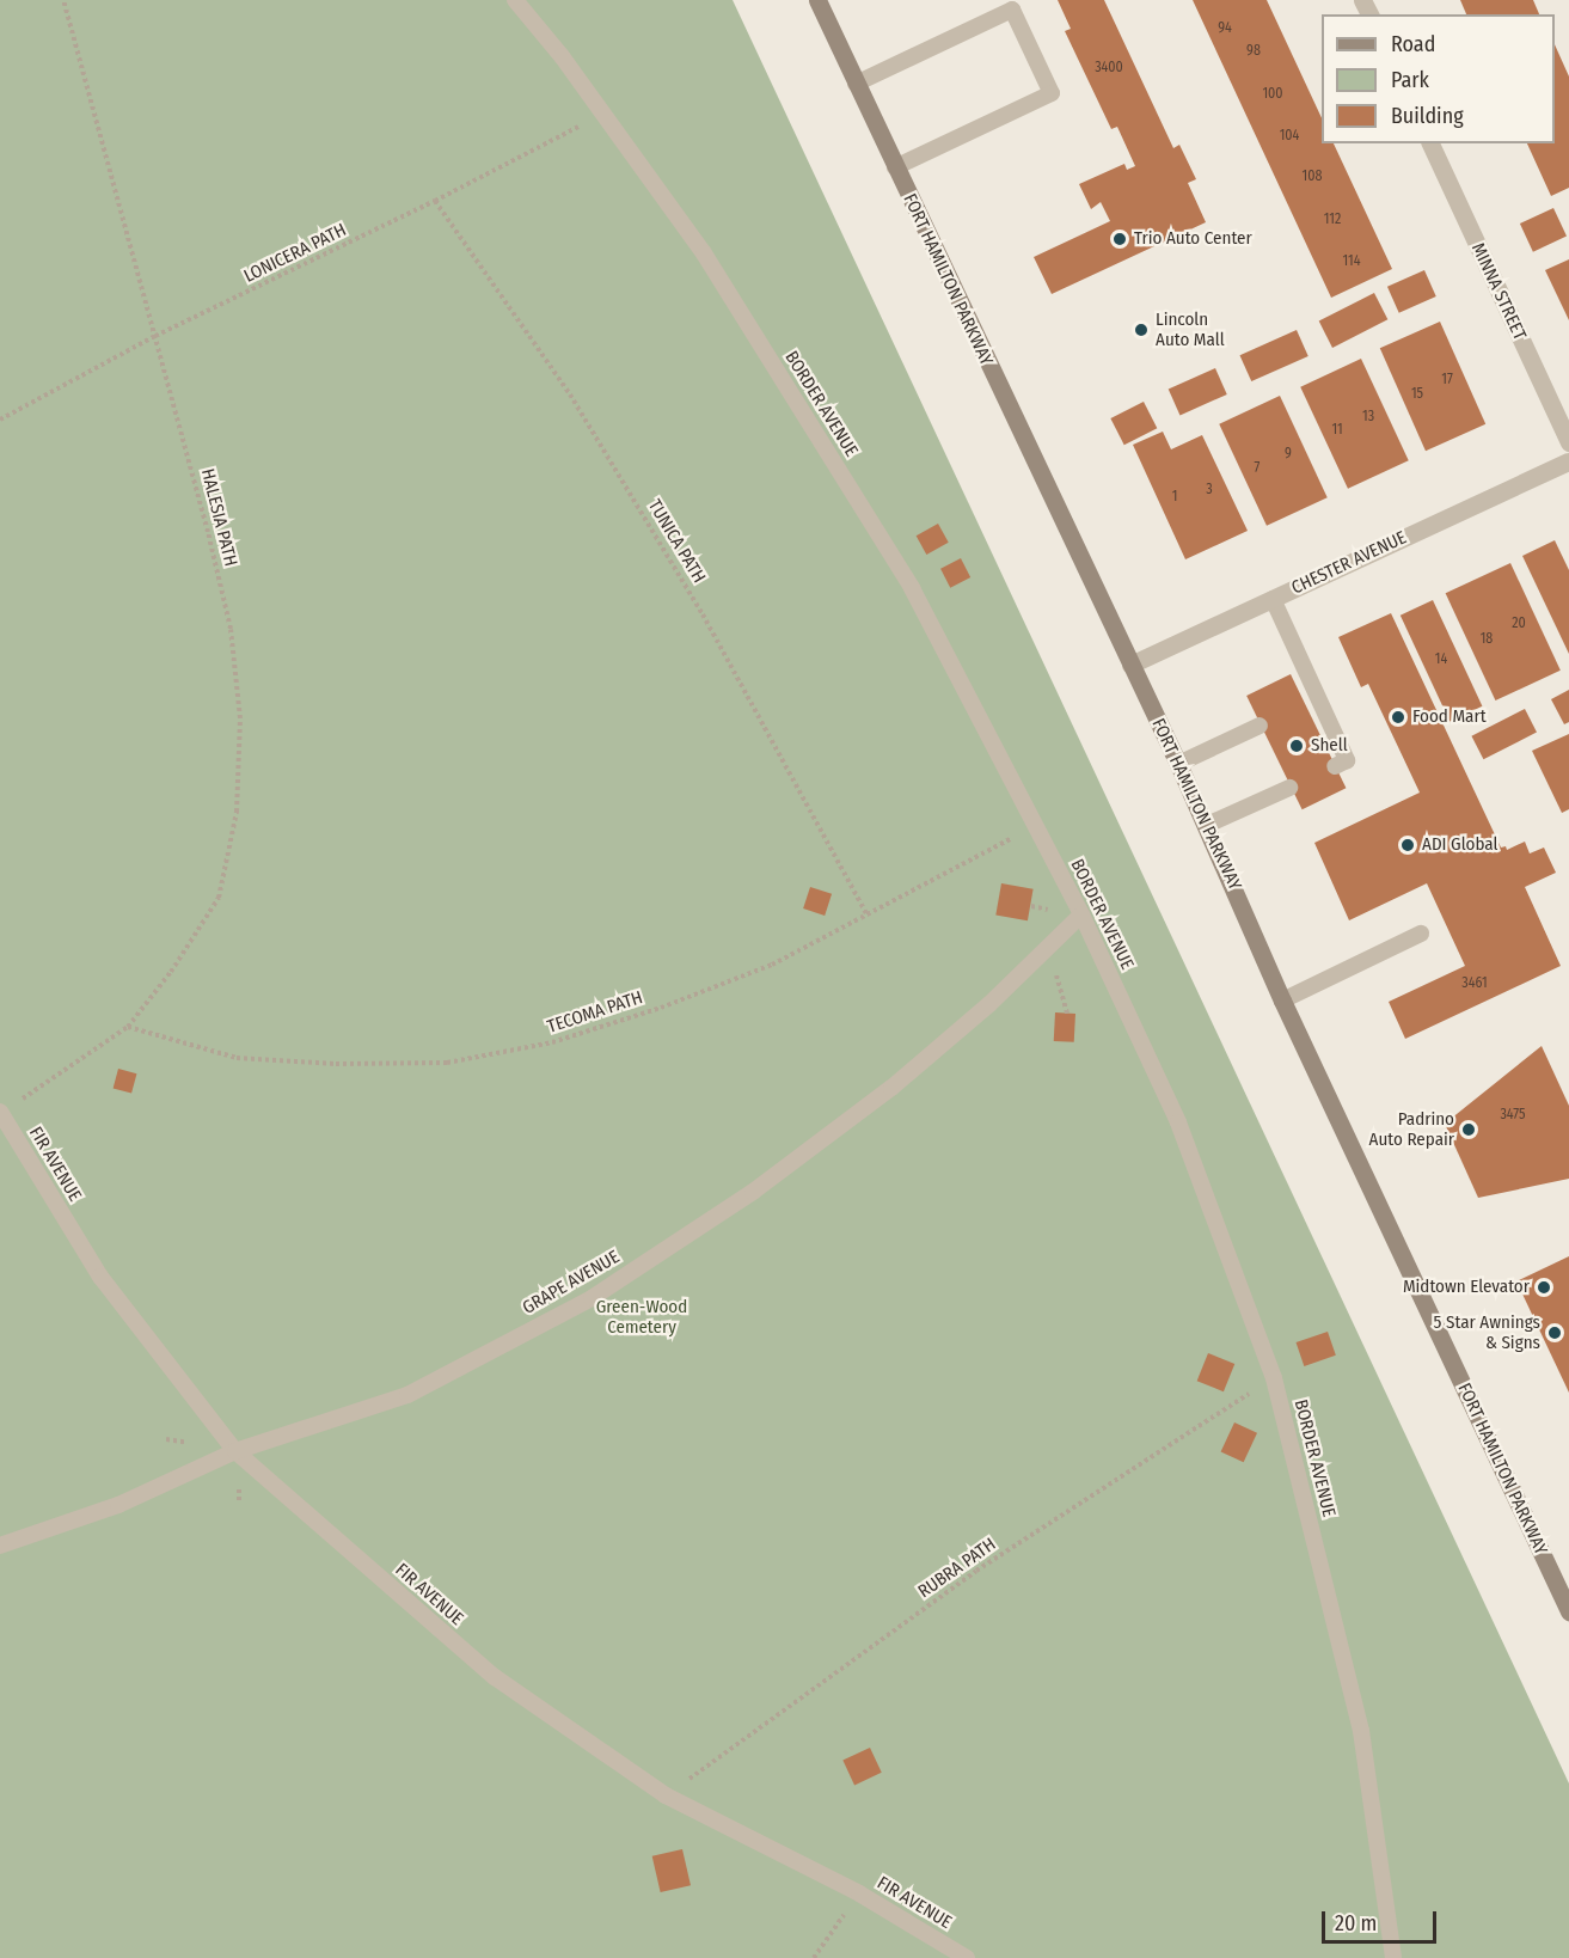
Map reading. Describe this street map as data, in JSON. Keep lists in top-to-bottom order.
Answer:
{
  "streets": {
    "main road": ["FORT HAMILTON PARKWAY"],
    "street": ["MINNA STREET", "CHESTER AVENUE"],
    "lane": ["BORDER AVENUE", "FIR AVENUE", "GRAPE AVENUE"],
    "path": [
      "LONICERA PATH",
      "HALESIA PATH",
      "TUNICA PATH",
      "TECOMA PATH",
      "RUBRA PATH"
    ]
  },
  "crossings": [
    ["LONICERA PATH", "BORDER AVENUE"],
    ["LONICERA PATH", "HALESIA PATH"],
    ["LONICERA PATH", "TUNICA PATH"],
    ["FORT HAMILTON PARKWAY", "CHESTER AVENUE"],
    ["BORDER AVENUE", "TECOMA PATH"],
    ["BORDER AVENUE", "GRAPE AVENUE"],
    ["BORDER AVENUE", "RUBRA PATH"],
    ["HALESIA PATH", "TECOMA PATH"],
    ["HALESIA PATH", "FIR AVENUE"],
    ["TUNICA PATH", "TECOMA PATH"],
    ["FIR AVENUE", "GRAPE AVENUE"],
    ["FIR AVENUE", "RUBRA PATH"]
  ],
  "parks": ["Green-Wood Cemetery"],
  "places": [
    "Trio Auto Center",
    "Lincoln Auto Mall",
    "Food Mart",
    "Shell",
    "ADI Global",
    "Padrino Auto Repair",
    "Midtown Elevator",
    "5 Star Awnings & Signs"
  ],
  "house_numbers": [
    "94",
    "98",
    "3400",
    "100",
    "104",
    "108",
    "112",
    "114",
    "17",
    "15",
    "13",
    "11",
    "9",
    "7",
    "3",
    "1",
    "20",
    "18",
    "14",
    "3461",
    "3475"
  ],
  "legend": ["Road", "Park", "Building"],
  "scale_bar": "20 m"
}
